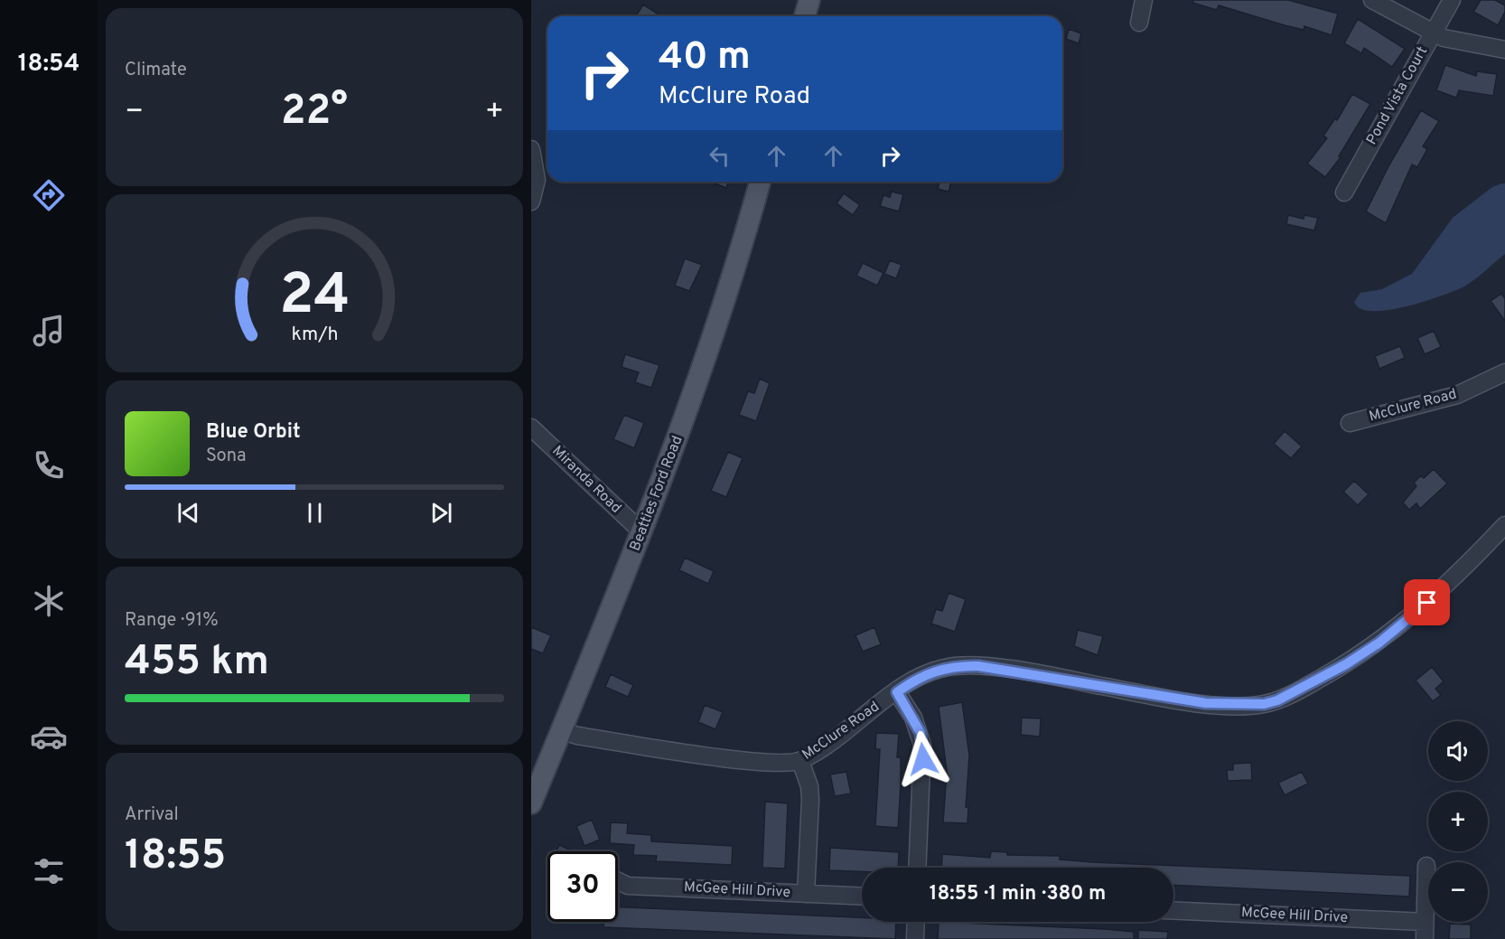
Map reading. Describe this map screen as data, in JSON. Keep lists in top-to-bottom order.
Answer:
{
  "streets": {
    "main road": ["Beatties Ford Road"],
    "street": [
      "Pond Vista Court",
      "McClure Road",
      "Miranda Road",
      "McGee Hill Drive"
    ]
  },
  "crossings": [
    ["McClure Road", "Beatties Ford Road"],
    ["Miranda Road", "Beatties Ford Road"]
  ],
  "page": {
    "tabs": "18:54",
    "tile": [
      "Climate",
      ["Range · 91%", "455 km"],
      ["Arrival", "18:55"]
    ],
    "turn": ["40 m", "McClure Road"],
    "heat": ["−", "22°", "+"],
    "song": ["Blue Orbit", "Sona"],
    "map_buttons": ["+", "−"],
    "limit": "30",
    "trip": "18:55 · 1 min · 380 m",
    "gauge": ["24", "km/h"]
  }
}
